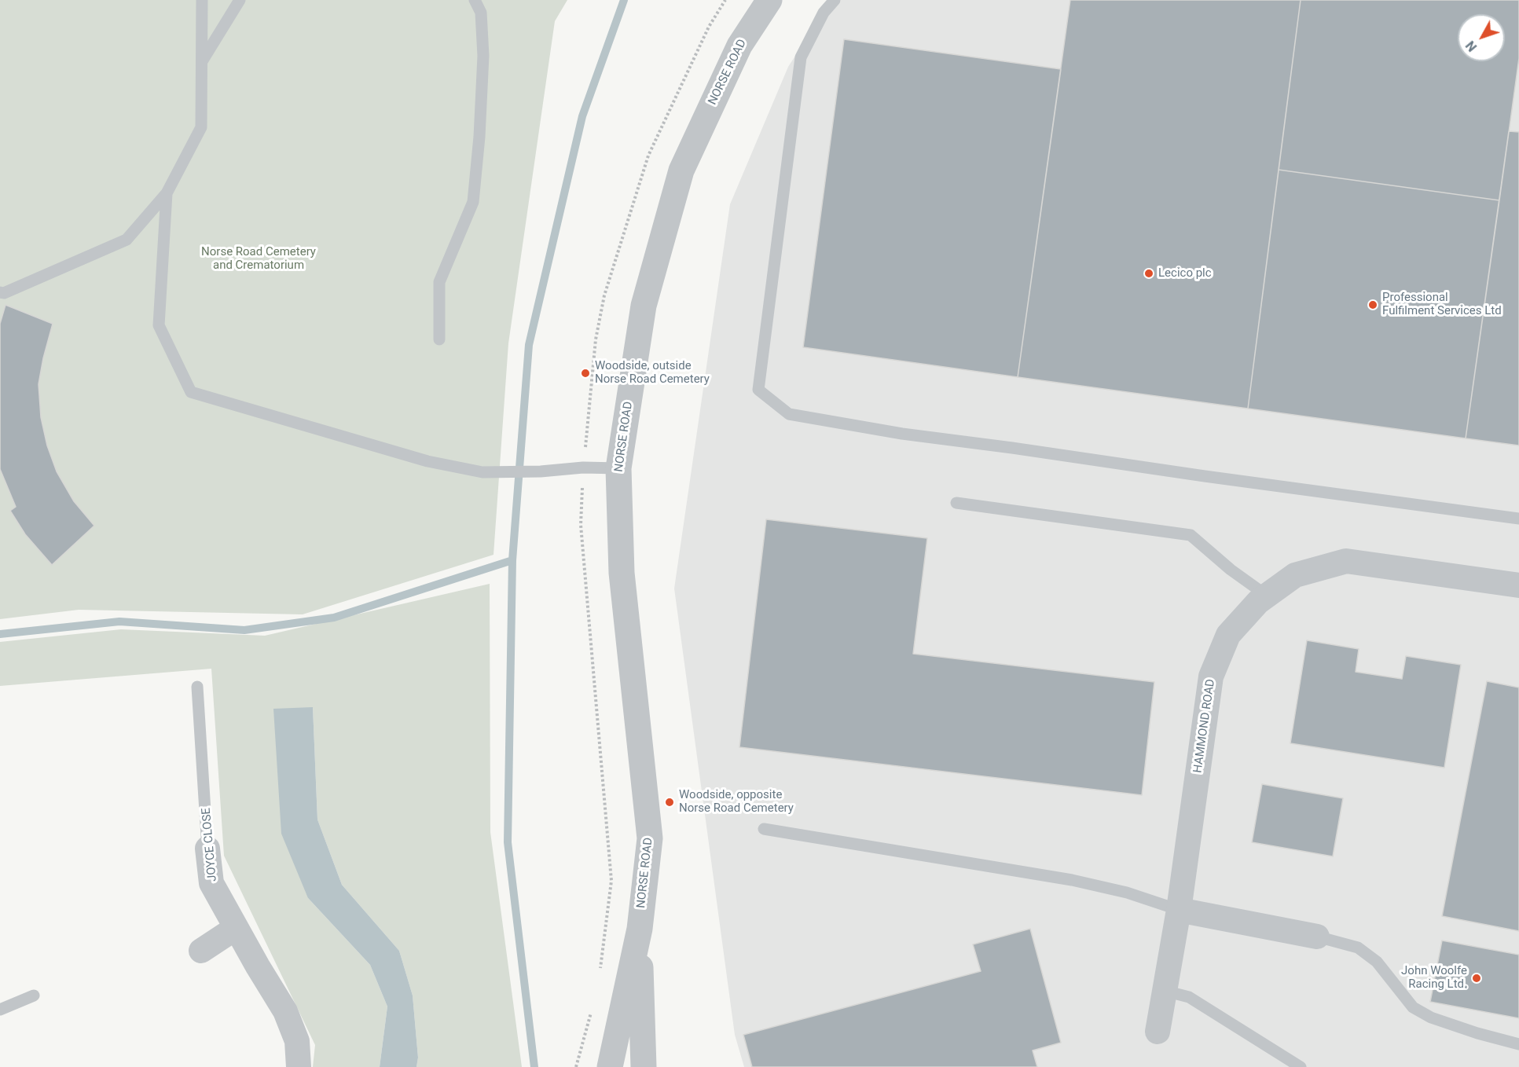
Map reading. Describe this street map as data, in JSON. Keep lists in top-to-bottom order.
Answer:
{
  "streets": {
    "street": ["NORSE ROAD", "HAMMOND ROAD", "JOYCE CLOSE"]
  },
  "parks": ["Norse Road Cemetery and Crematorium"],
  "places": [
    "Lecico plc",
    "Professional Fulfilment Services Ltd",
    "Woodside, outside Norse Road Cemetery",
    "Woodside, opposite Norse Road Cemetery",
    "John Woolfe Racing Ltd."
  ],
  "north": "bottom left"
}
